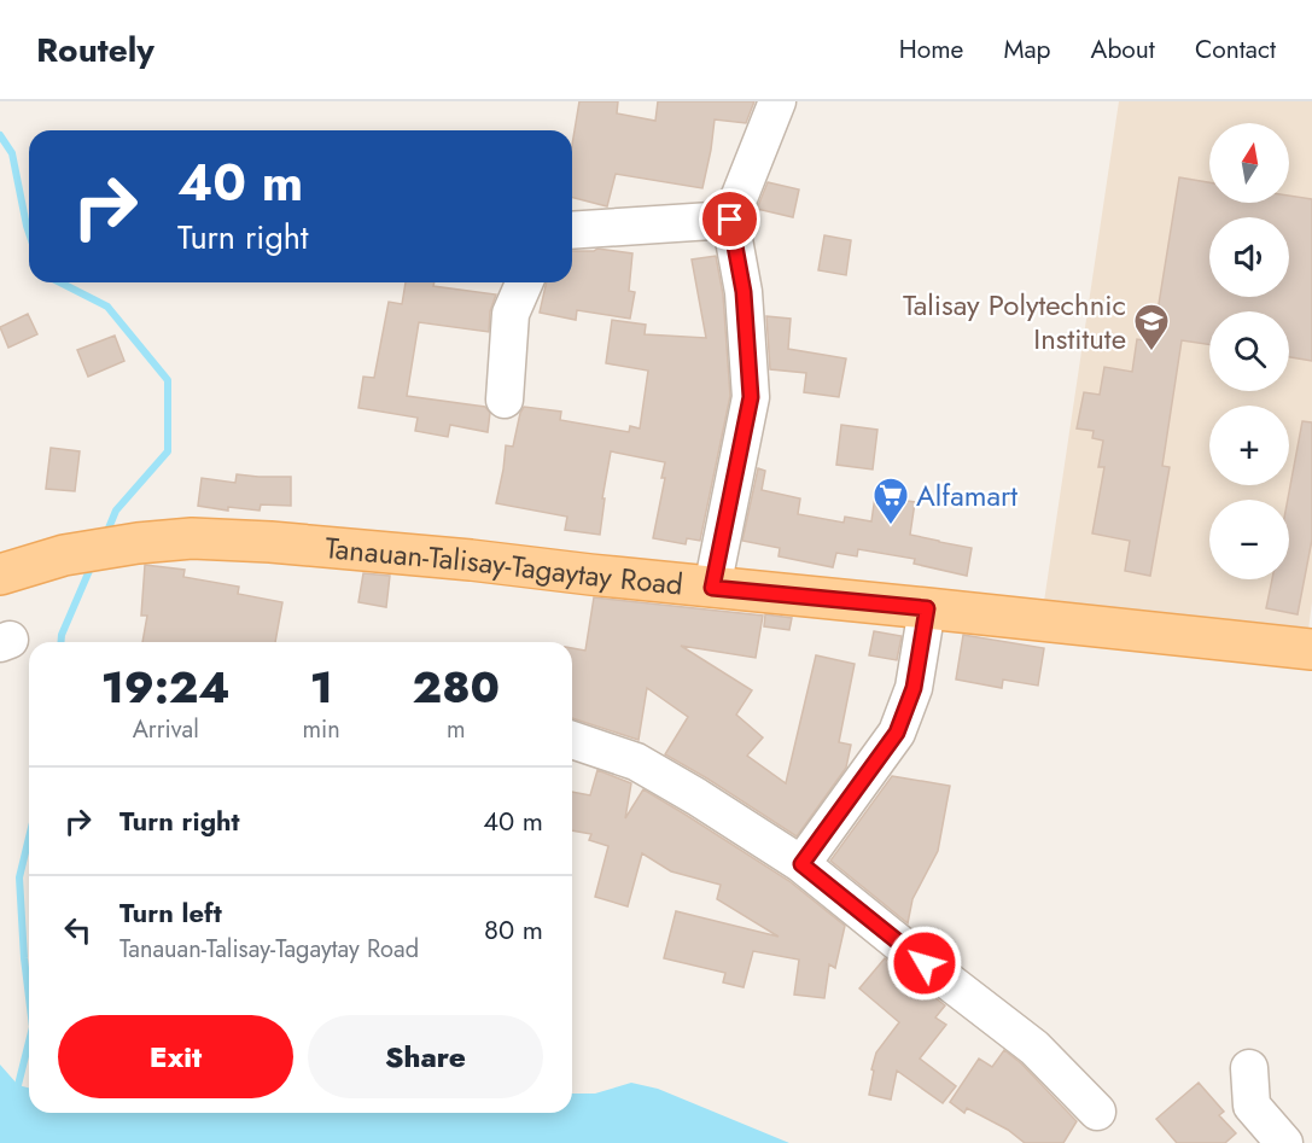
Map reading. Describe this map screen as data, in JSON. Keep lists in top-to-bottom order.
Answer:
{
  "streets": {
    "main road": ["Tanauan-Talisay-Tagaytay Road"]
  },
  "places": {
    "school or university": ["Talisay Polytechnic Institute"],
    "supermarket": ["Alfamart"]
  },
  "north": "top",
  "page": {
    "header": "Routely",
    "nav": [
      "Home",
      "Map",
      "About",
      "Contact"
    ],
    "map_buttons": ["+", "−"],
    "turn": ["40 m", "Turn right"],
    "eta": [
      "19:24",
      "Arrival",
      "1",
      "min",
      "280",
      "m"
    ],
    "list": [
      {
        "name": "Turn right",
        "value": "40 m"
      },
      {
        "name": "Turn left",
        "note": "Tanauan-Talisay-Tagaytay Road",
        "value": "80 m"
      }
    ],
    "buttons": ["Exit", "Share"]
  }
}
